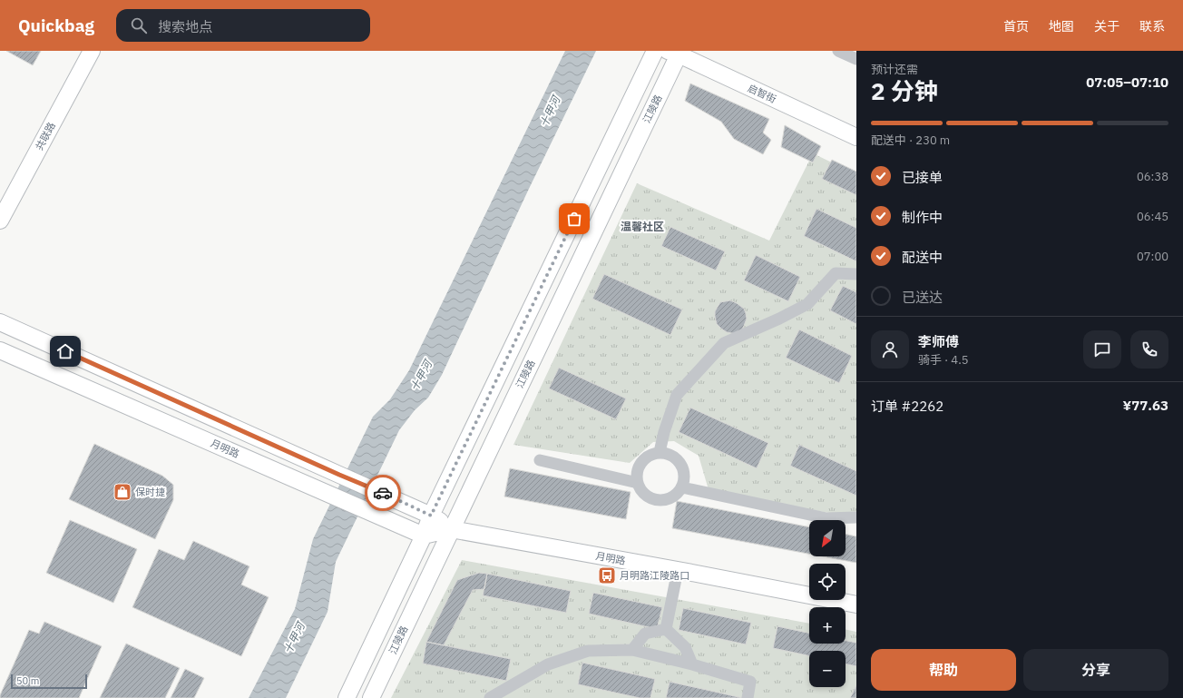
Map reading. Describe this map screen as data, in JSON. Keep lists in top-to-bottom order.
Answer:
{
  "streets": {
    "street": [
      "启智街",
      "江陵路",
      "共联路",
      "月明路"
    ]
  },
  "crossings": [
    ["启智街", "江陵路"],
    ["江陵路", "月明路"]
  ],
  "districts": ["温馨社区"],
  "water": ["十甲河"],
  "places": {
    "shop": ["保时捷"],
    "bus stop": ["月明路江陵路口"]
  },
  "scale_bar": "50 m",
  "north": "bottom left",
  "page": {
    "header": "Quickbag",
    "search": "搜索地点",
    "nav": [
      "首页",
      "地图",
      "关于",
      "联系"
    ],
    "heading": ["2 分钟", "预计还需", "07:05–07:10"],
    "panel": [
      "李师傅",
      "骑手 · 4.5",
      "订单 #2262",
      "¥77.63"
    ],
    "bar": "配送中 · 230 m",
    "list": [
      ["已接单", "06:38"],
      ["制作中", "06:45"],
      ["配送中", "07:00"],
      "已送达"
    ],
    "map_buttons": ["+", "−"],
    "buttons": ["帮助", "分享"],
    "scale": "50 m"
  }
}
